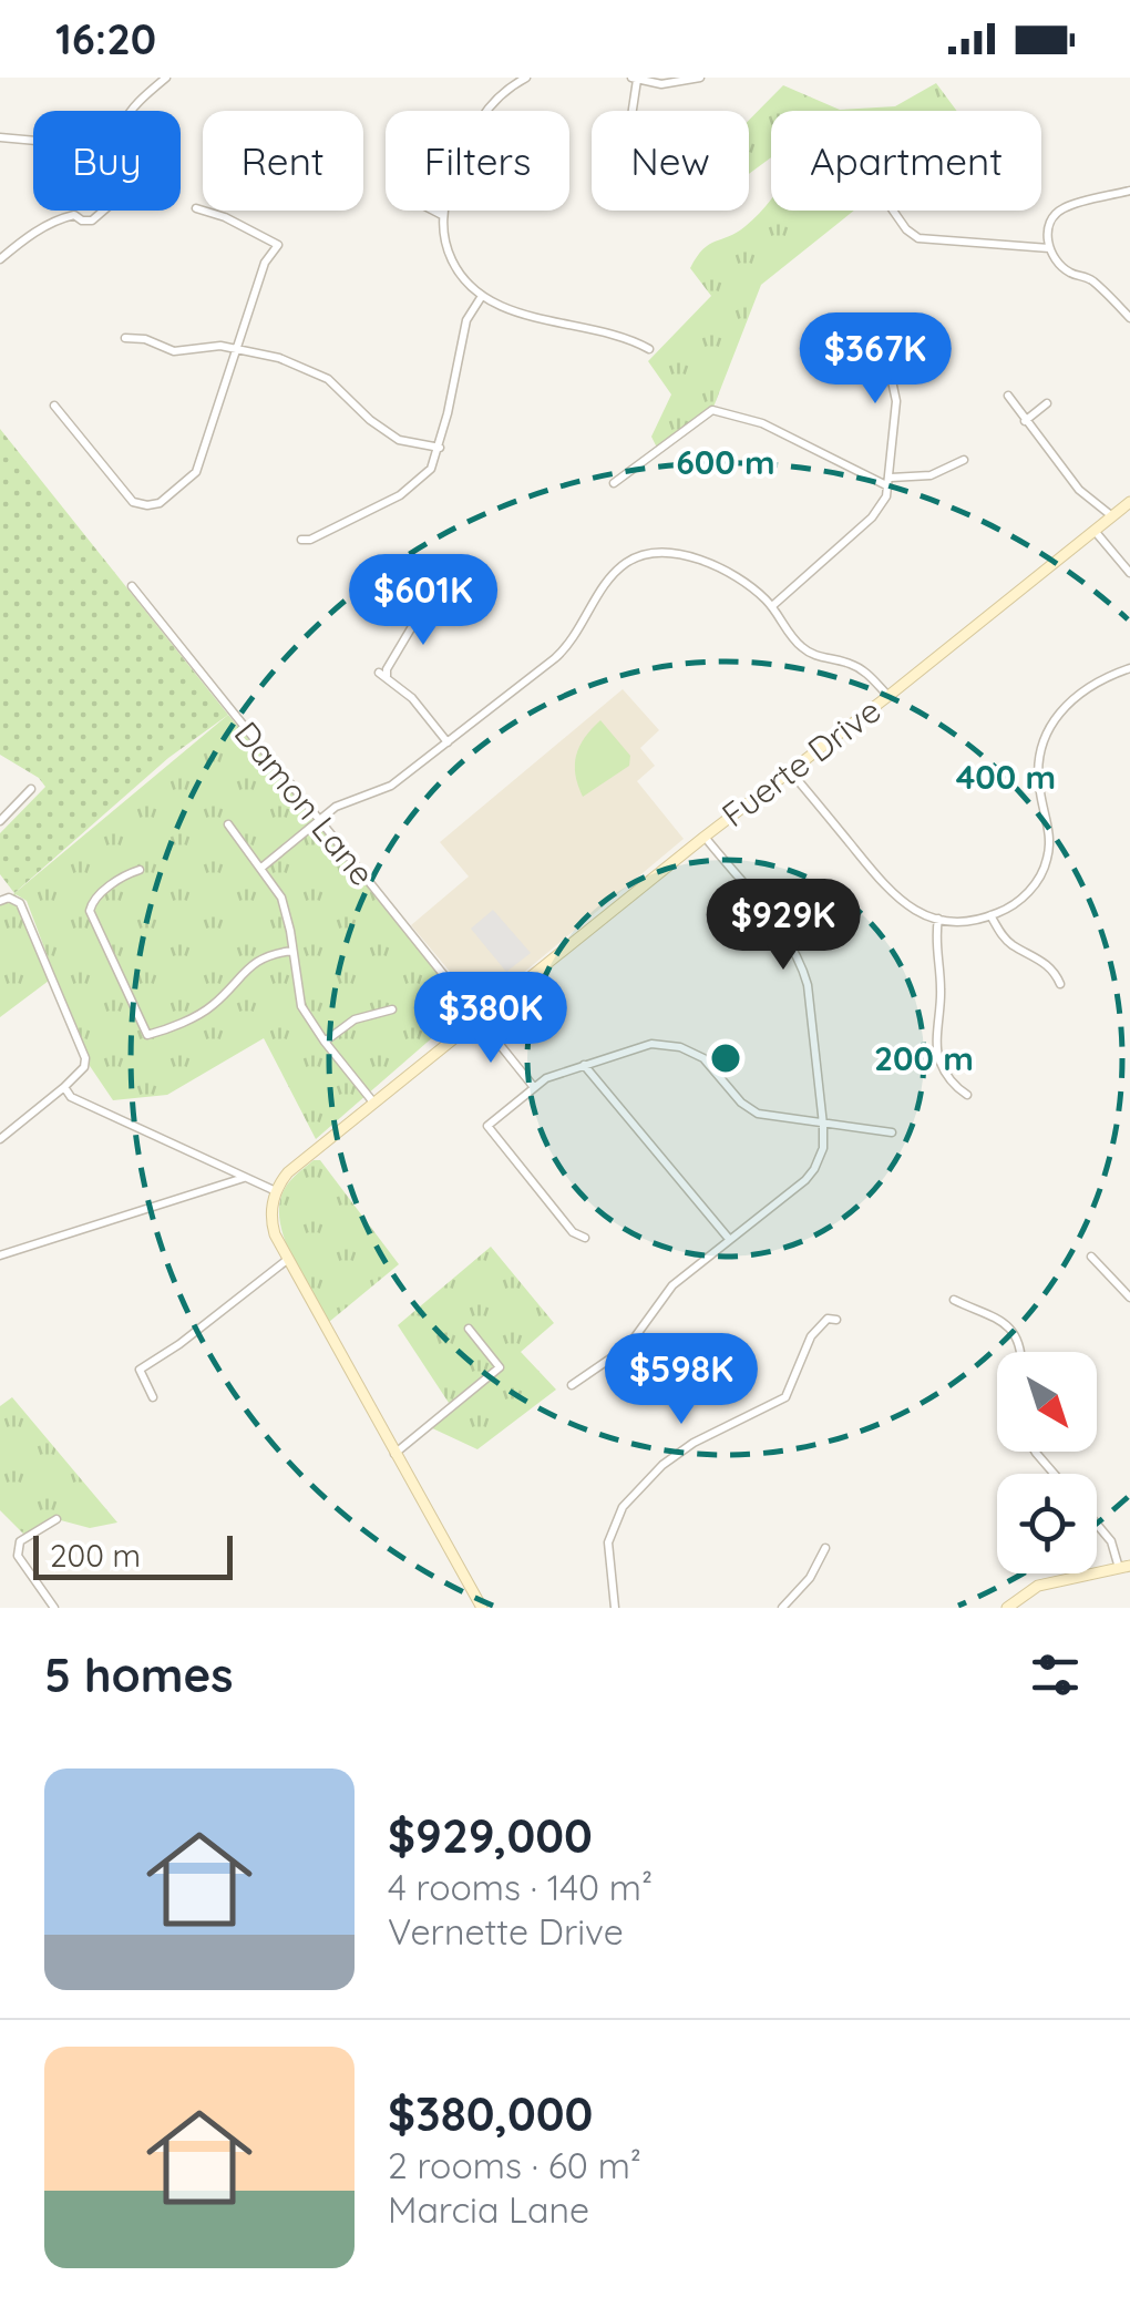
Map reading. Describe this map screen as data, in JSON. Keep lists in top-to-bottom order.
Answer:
{
  "streets": {
    "street": ["Fuerte Drive", "Damon Lane"]
  },
  "crossings": [
    ["Fuerte Drive", "Damon Lane"]
  ],
  "scale_bar": "200 m",
  "north": "bottom right",
  "page": {
    "status": "16:20",
    "chip": [
      "Buy",
      "Rent",
      "Filters",
      "New",
      "Apartment"
    ],
    "price": [
      "$367K",
      "$601K",
      "$929K",
      "$380K",
      "$598K"
    ],
    "scale": "200 m",
    "heading": "5 homes",
    "list": [
      {
        "name": "$929,000",
        "note": "4 rooms · 140 m² · Vernette Drive"
      },
      {
        "name": "$380,000",
        "note": "2 rooms · 60 m² · Marcia Lane"
      }
    ]
  },
  "rings": ["600 m", "400 m", "200 m"]
}
